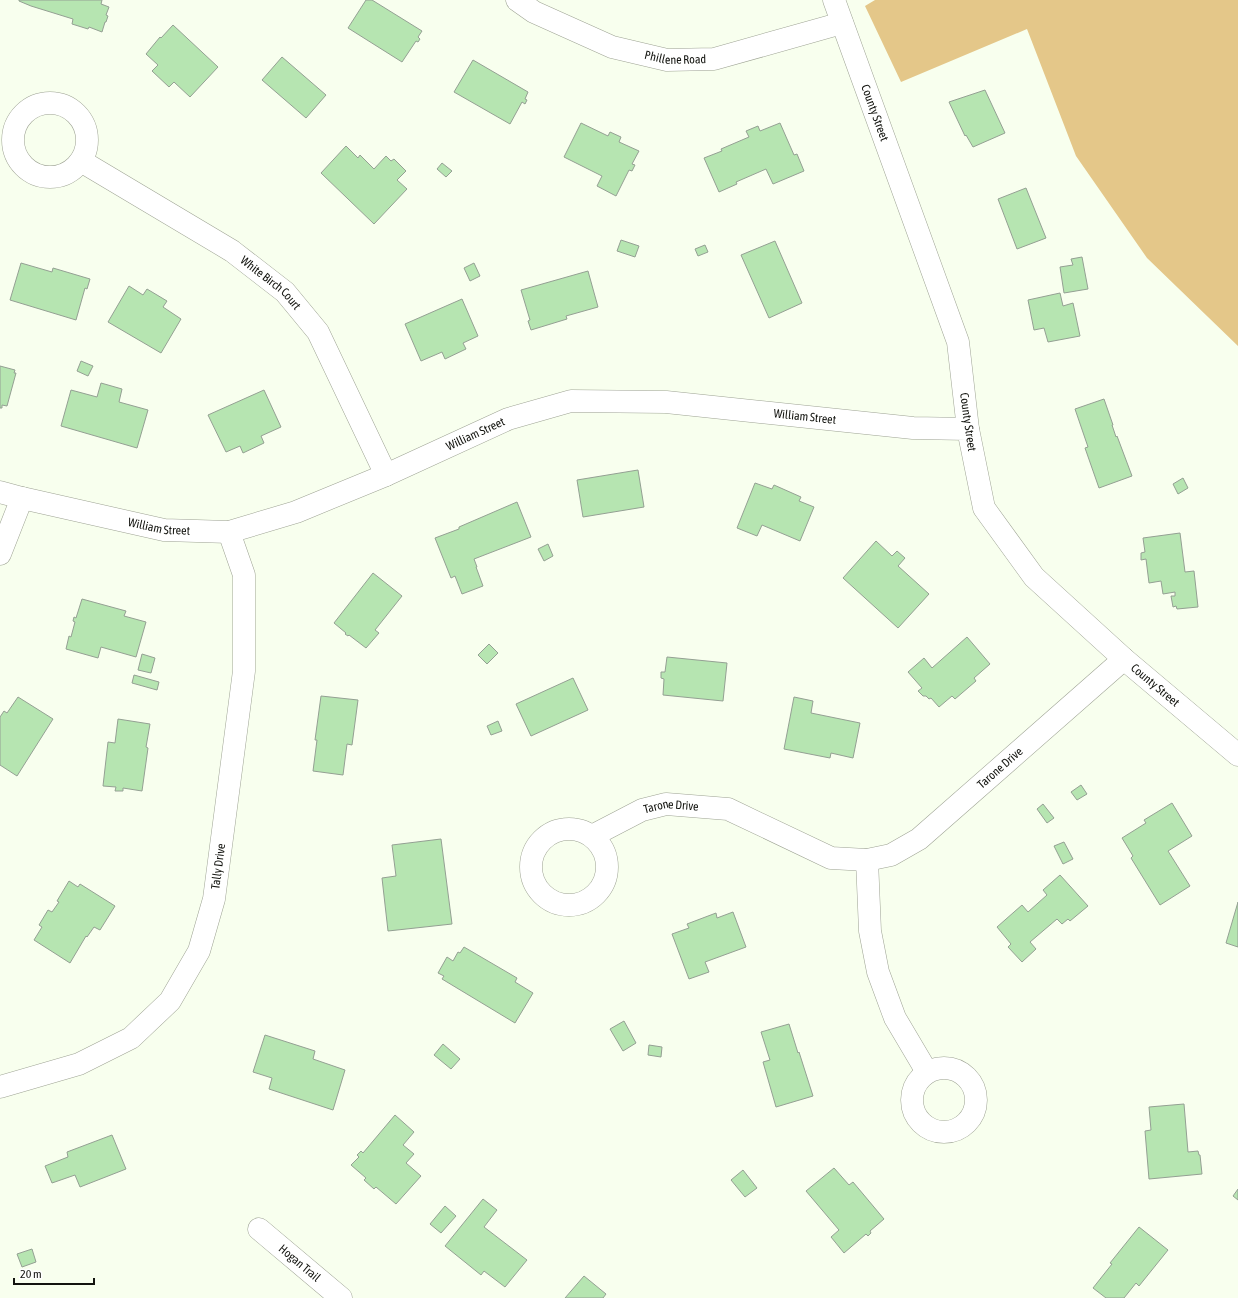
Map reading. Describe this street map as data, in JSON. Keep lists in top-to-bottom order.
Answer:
{
  "streets": {
    "street": [
      "Phillene Road",
      "County Street",
      "White Birch Court",
      "William Street",
      "Tarone Drive",
      "Tally Drive",
      "Hogan Trail"
    ]
  },
  "crossings": [
    ["Phillene Road", "County Street"],
    ["County Street", "William Street"],
    ["County Street", "Tarone Drive"],
    ["White Birch Court", "William Street"],
    ["William Street", "Tally Drive"]
  ],
  "scale_bar": "20 m"
}
